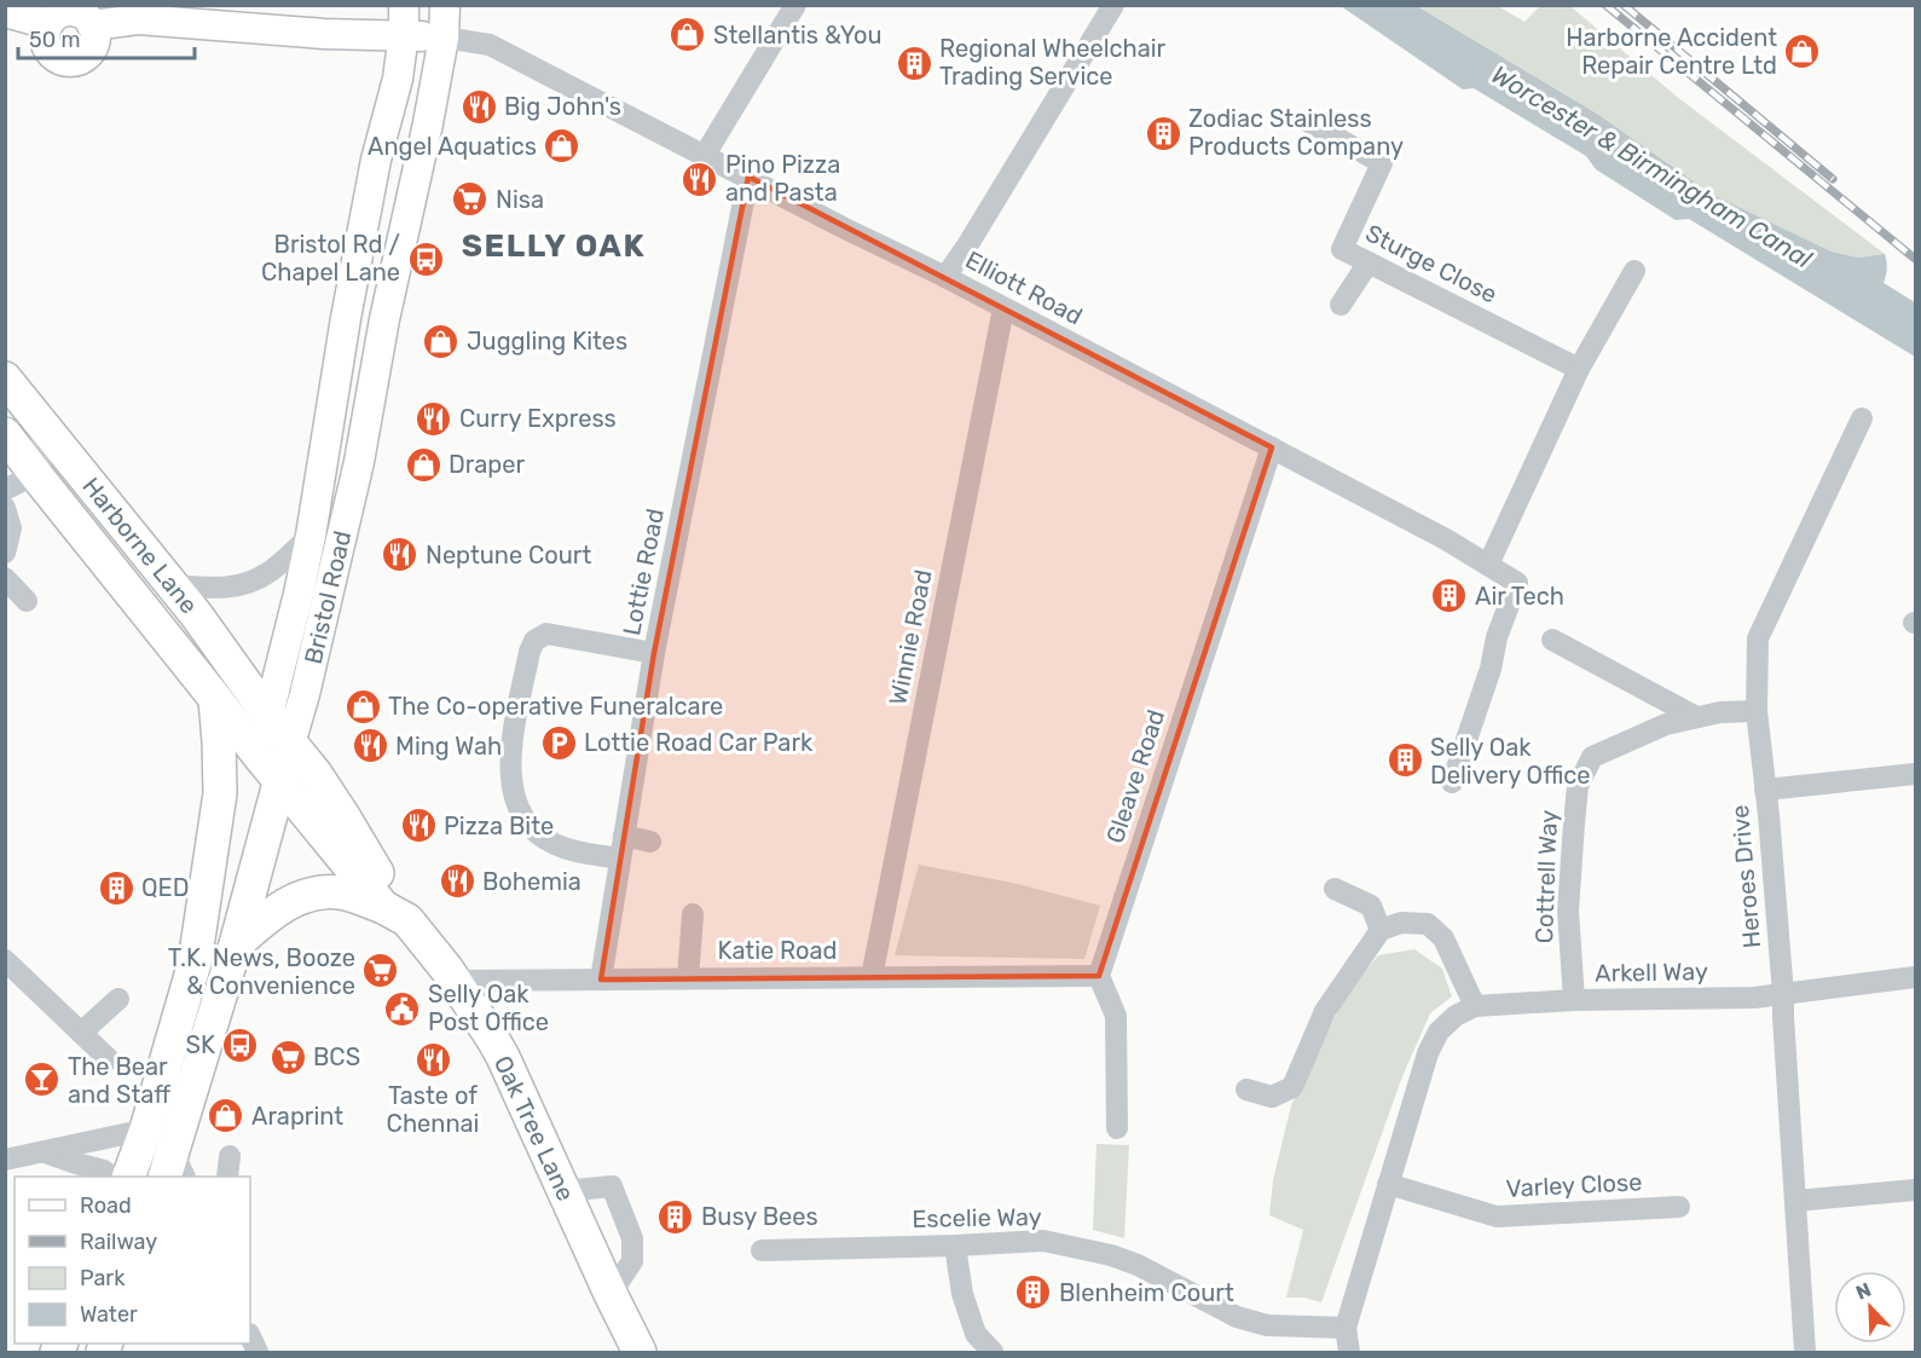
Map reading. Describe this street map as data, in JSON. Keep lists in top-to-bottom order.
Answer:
{
  "streets": {
    "highway": ["Harborne Lane", "Bristol Road", "Oak Tree Lane"],
    "street": [
      "Sturge Close",
      "Elliott Road",
      "Lottie Road",
      "Winnie Road",
      "Gleave Road",
      "Cottrell Way",
      "Heroes Drive",
      "Katie Road",
      "Arkell Way",
      "Varley Close",
      "Escelie Way"
    ]
  },
  "crossings": [
    ["Elliott Road", "Lottie Road"],
    ["Elliott Road", "Bristol Road"],
    ["Elliott Road", "Winnie Road"],
    ["Elliott Road", "Gleave Road"],
    ["Harborne Lane", "Bristol Road"],
    ["Harborne Lane", "Oak Tree Lane"],
    ["Lottie Road", "Katie Road"],
    ["Bristol Road", "Oak Tree Lane"],
    ["Winnie Road", "Katie Road"],
    ["Gleave Road", "Katie Road"],
    ["Cottrell Way", "Heroes Drive"],
    ["Cottrell Way", "Arkell Way"],
    ["Heroes Drive", "Arkell Way"],
    ["Katie Road", "Oak Tree Lane"],
    ["Arkell Way", "Varley Close"],
    ["Arkell Way", "Escelie Way"]
  ],
  "districts": ["SELLY OAK"],
  "water": ["Worcester & Birmingham Canal"],
  "places": {
    "shop": [
      "Stellantis &You",
      "Harborne Accident Repair Centre Ltd",
      "Angel Aquatics",
      "Juggling Kites",
      "Draper",
      "The Co-operative Funeralcare",
      "Araprint"
    ],
    "building": [
      "Regional Wheelchair Trading Service",
      "Zodiac Stainless Products Company",
      "Air Tech",
      "Selly Oak Delivery Office",
      "QED",
      "Busy Bees",
      "Blenheim Court"
    ],
    "restaurant": [
      "Big John's",
      "Pino Pizza and Pasta",
      "Curry Express",
      "Neptune Court",
      "Ming Wah",
      "Pizza Bite",
      "Bohemia",
      "Taste of Chennai"
    ],
    "supermarket": ["Nisa", "T.K. News, Booze & Convenience", "BCS"],
    "bus stop": ["Bristol Rd / Chapel Lane", "SK"],
    "parking": ["Lottie Road Car Park"],
    "public building": ["Selly Oak Post Office"],
    "bar": ["The Bear and Staff"]
  },
  "legend": [
    "Road",
    "Railway",
    "Park",
    "Water"
  ],
  "scale_bar": "50 m",
  "north": "top left"
}
